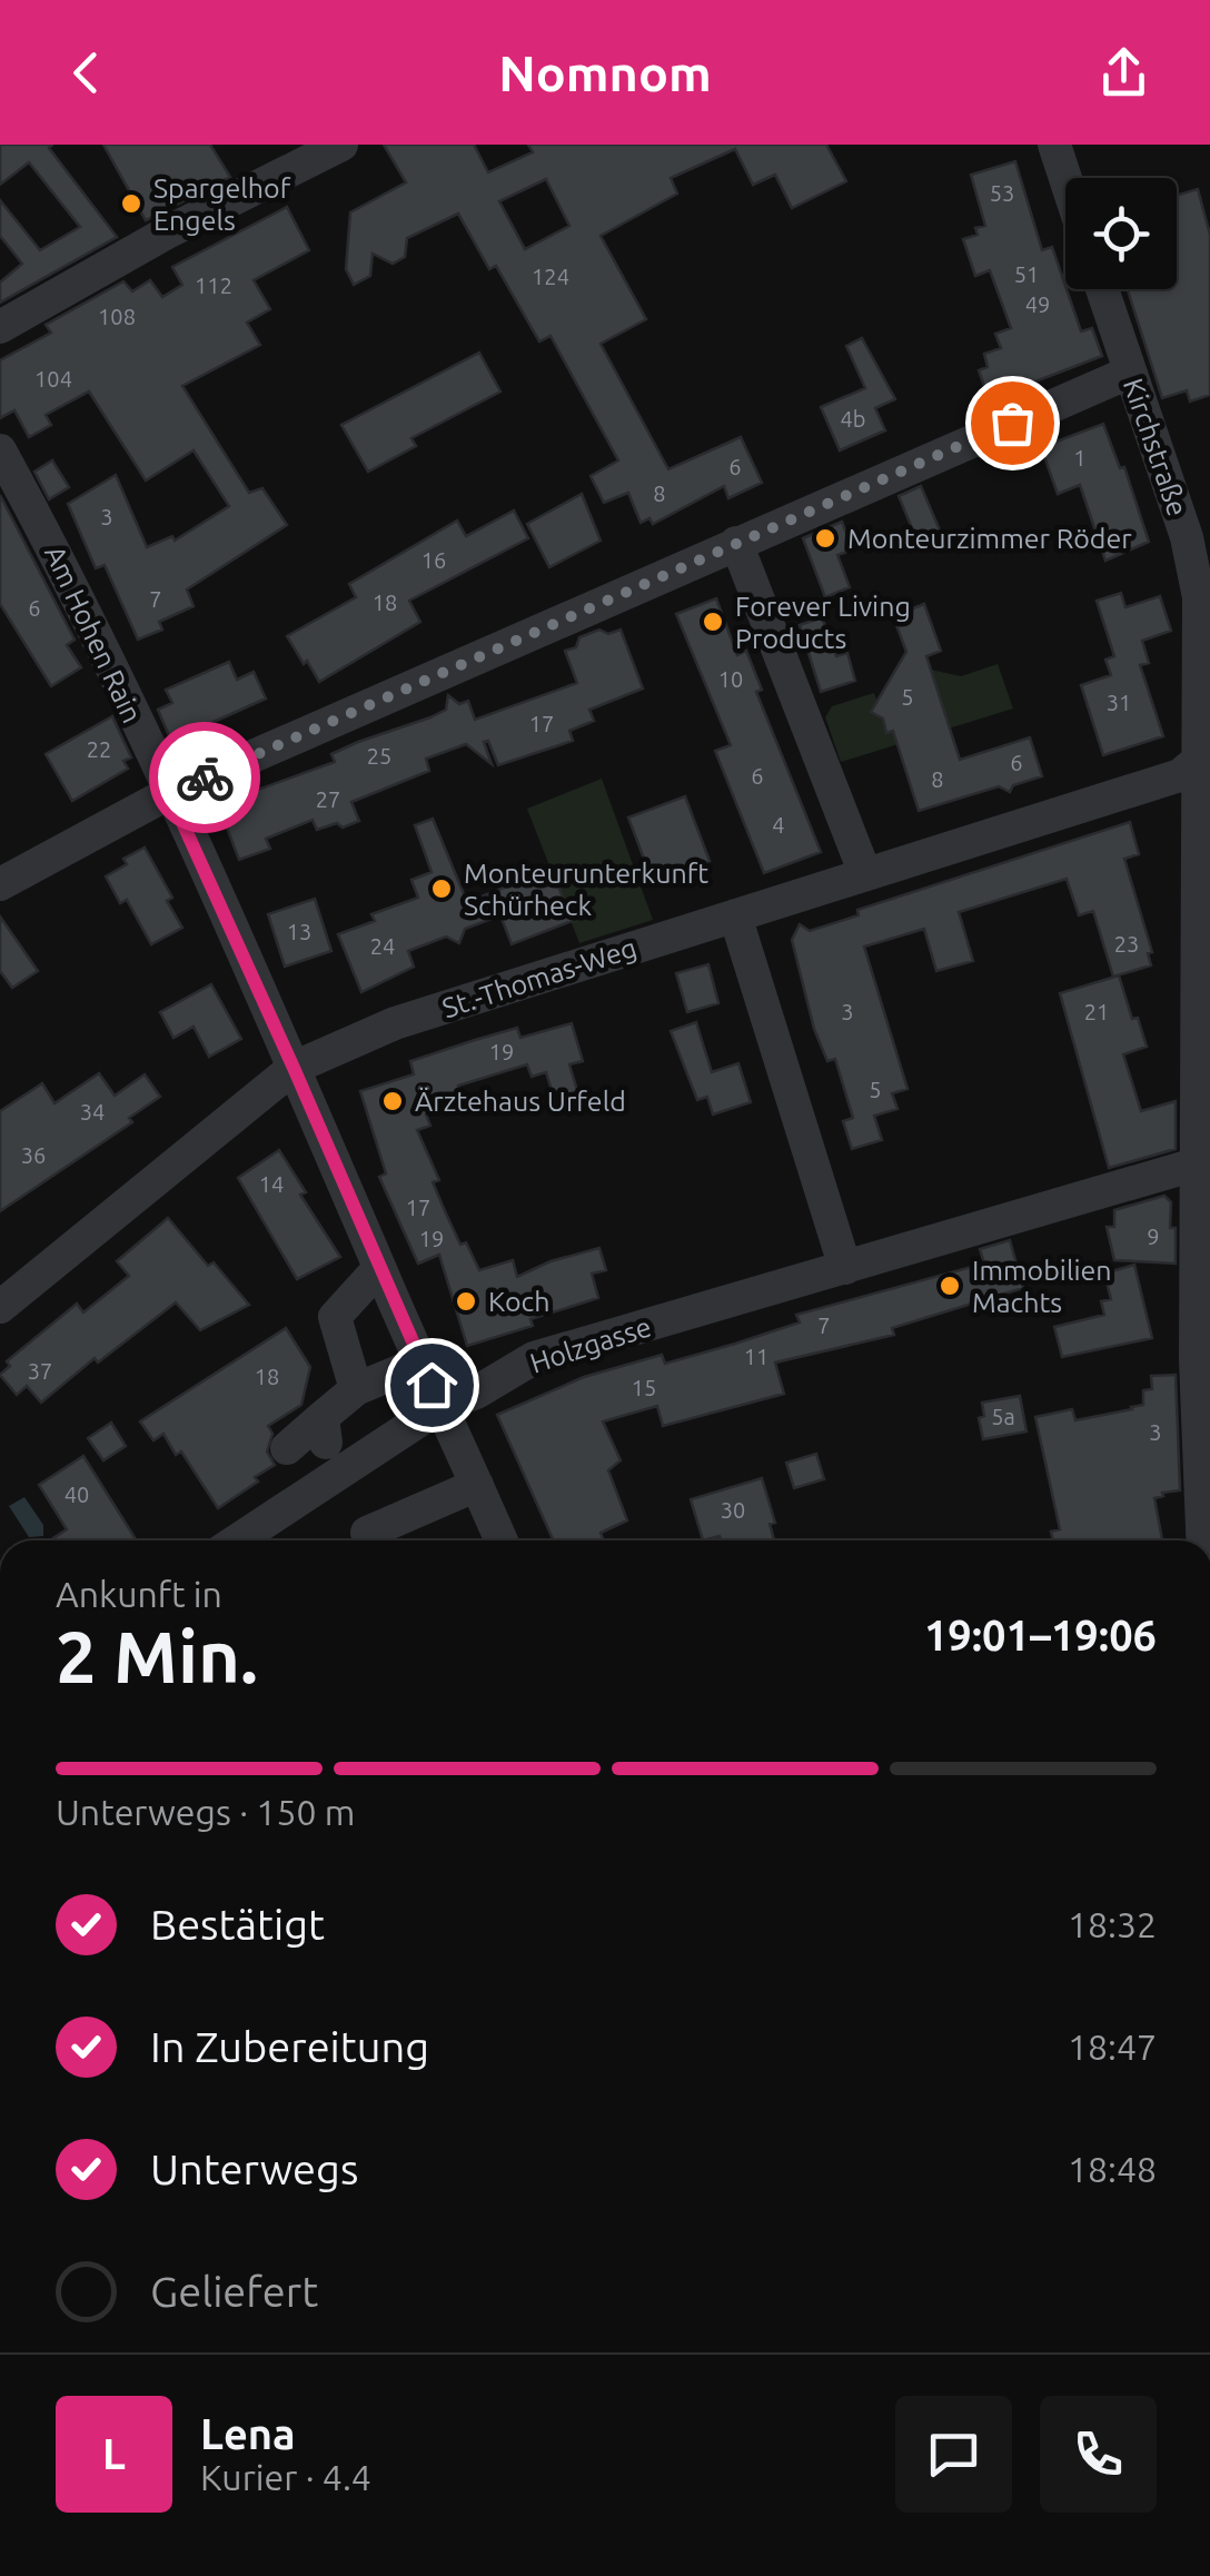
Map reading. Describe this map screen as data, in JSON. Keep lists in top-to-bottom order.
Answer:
{
  "streets": {
    "street": [
      "Kirchstraße",
      "Am Hohen Rain",
      "St.-Thomas-Weg",
      "Holzgasse"
    ]
  },
  "crossings": [
    ["Kirchstraße", "St.-Thomas-Weg"],
    ["Kirchstraße", "Holzgasse"],
    ["Am Hohen Rain", "St.-Thomas-Weg"],
    ["Am Hohen Rain", "Holzgasse"]
  ],
  "places": [
    "Spargelhof Engels",
    "Monteurzimmer Röder",
    "Forever Living Products",
    "Monteurunterkunft Schürheck",
    "Ärztehaus Urfeld",
    "Immobilien Machts",
    "Koch"
  ],
  "house_numbers": [
    "53",
    "51",
    "124",
    "112",
    "49",
    "108",
    "104",
    "4b",
    "1",
    "6",
    "8",
    "3",
    "16",
    "7",
    "18",
    "6",
    "10",
    "5",
    "31",
    "17",
    "22",
    "25",
    "6",
    "6",
    "8",
    "27",
    "4",
    "13",
    "23",
    "24",
    "3",
    "21",
    "19",
    "5",
    "34",
    "36",
    "14",
    "17",
    "9",
    "19",
    "7",
    "11",
    "37",
    "18",
    "15",
    "5a",
    "3",
    "40",
    "30"
  ],
  "page": {
    "header": "Nomnom",
    "heading": ["2 Min.", "Ankunft in", "19:01–19:06"],
    "panel": ["Lena", "Kurier · 4.4"],
    "bar": "Unterwegs · 150 m",
    "list": [
      ["Bestätigt", "18:32"],
      ["In Zubereitung", "18:47"],
      ["Unterwegs", "18:48"],
      "Geliefert"
    ],
    "round": "L"
  }
}
